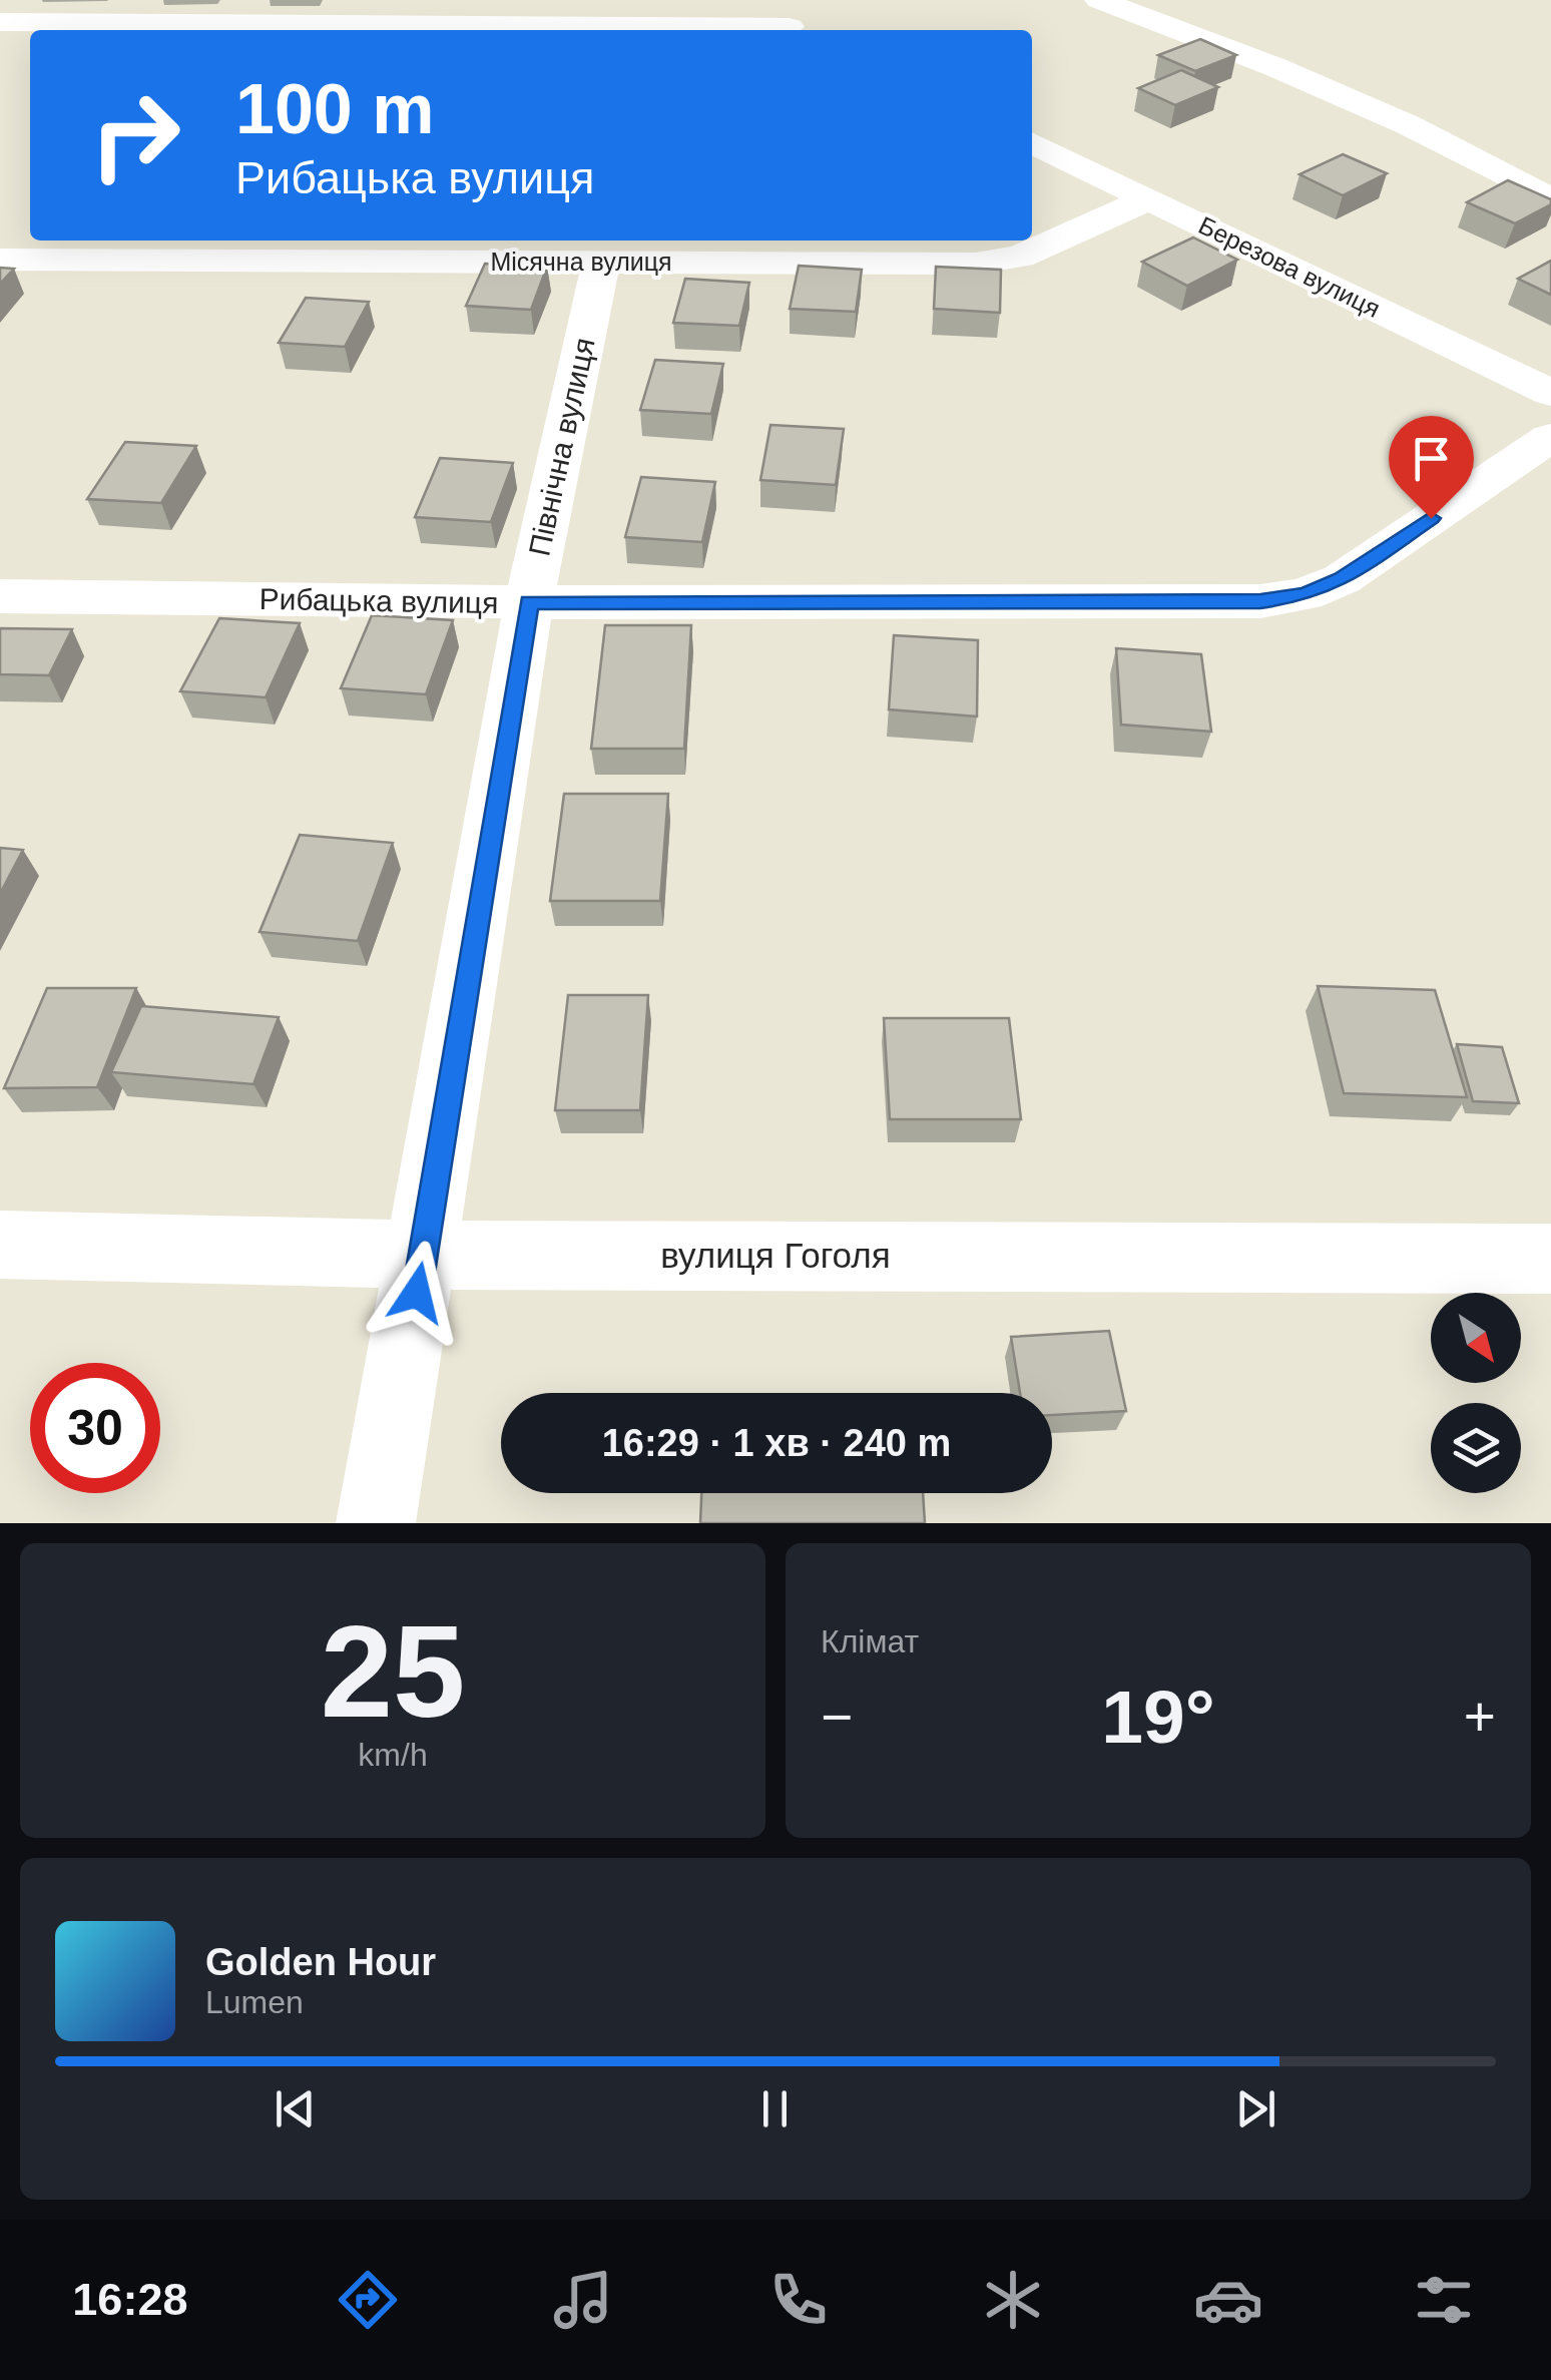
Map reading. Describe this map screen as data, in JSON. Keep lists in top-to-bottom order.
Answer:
{
  "streets": {
    "street": [
      "Місячна вулиця",
      "Березова вулиця",
      "Північна вулиця",
      "Рибацька вулиця",
      "вулиця Гоголя"
    ]
  },
  "crossings": [
    ["Місячна вулиця", "Березова вулиця"],
    ["Місячна вулиця", "Північна вулиця"],
    ["Північна вулиця", "Рибацька вулиця"],
    ["Північна вулиця", "вулиця Гоголя"]
  ],
  "north": "bottom right",
  "page": {
    "turn": ["100 m", "Рибацька вулиця"],
    "limit": "30",
    "trip": "16:29 · 1 хв · 240 m",
    "tile": [
      ["25", "km/h"],
      "Клімат"
    ],
    "heat": ["−", "19°", "+"],
    "song": ["Golden Hour", "Lumen"],
    "tabs": "16:28"
  }
}
